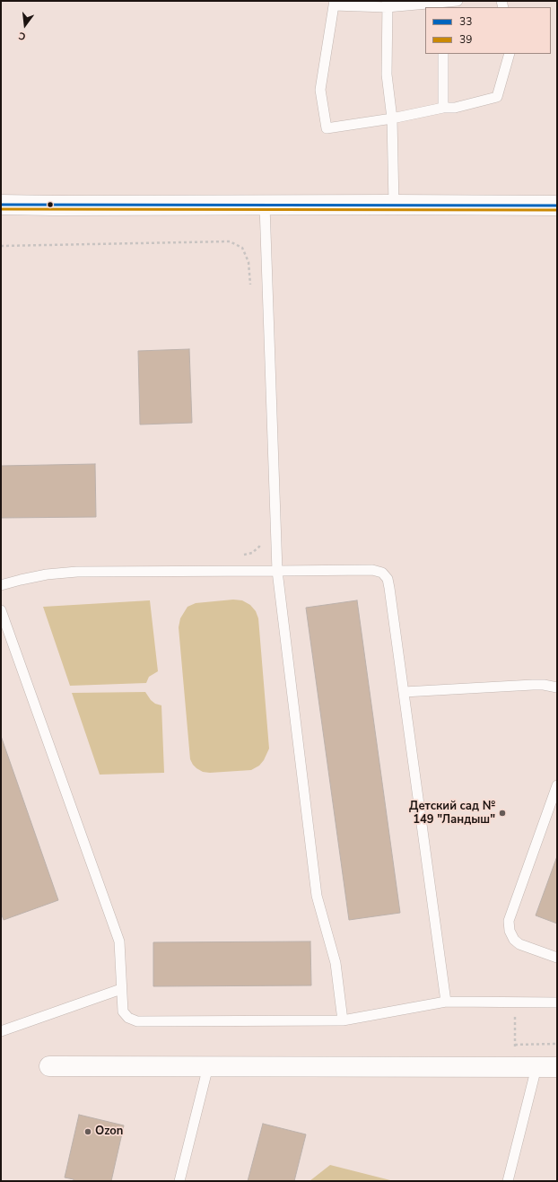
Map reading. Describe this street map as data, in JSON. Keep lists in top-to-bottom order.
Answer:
{
  "places": ["Детский сад № 149 \"Ландыш\"", "Ozon"],
  "lines": ["transit line 33", "transit line 39"],
  "legend": ["33", "39"],
  "north": "bottom"
}
